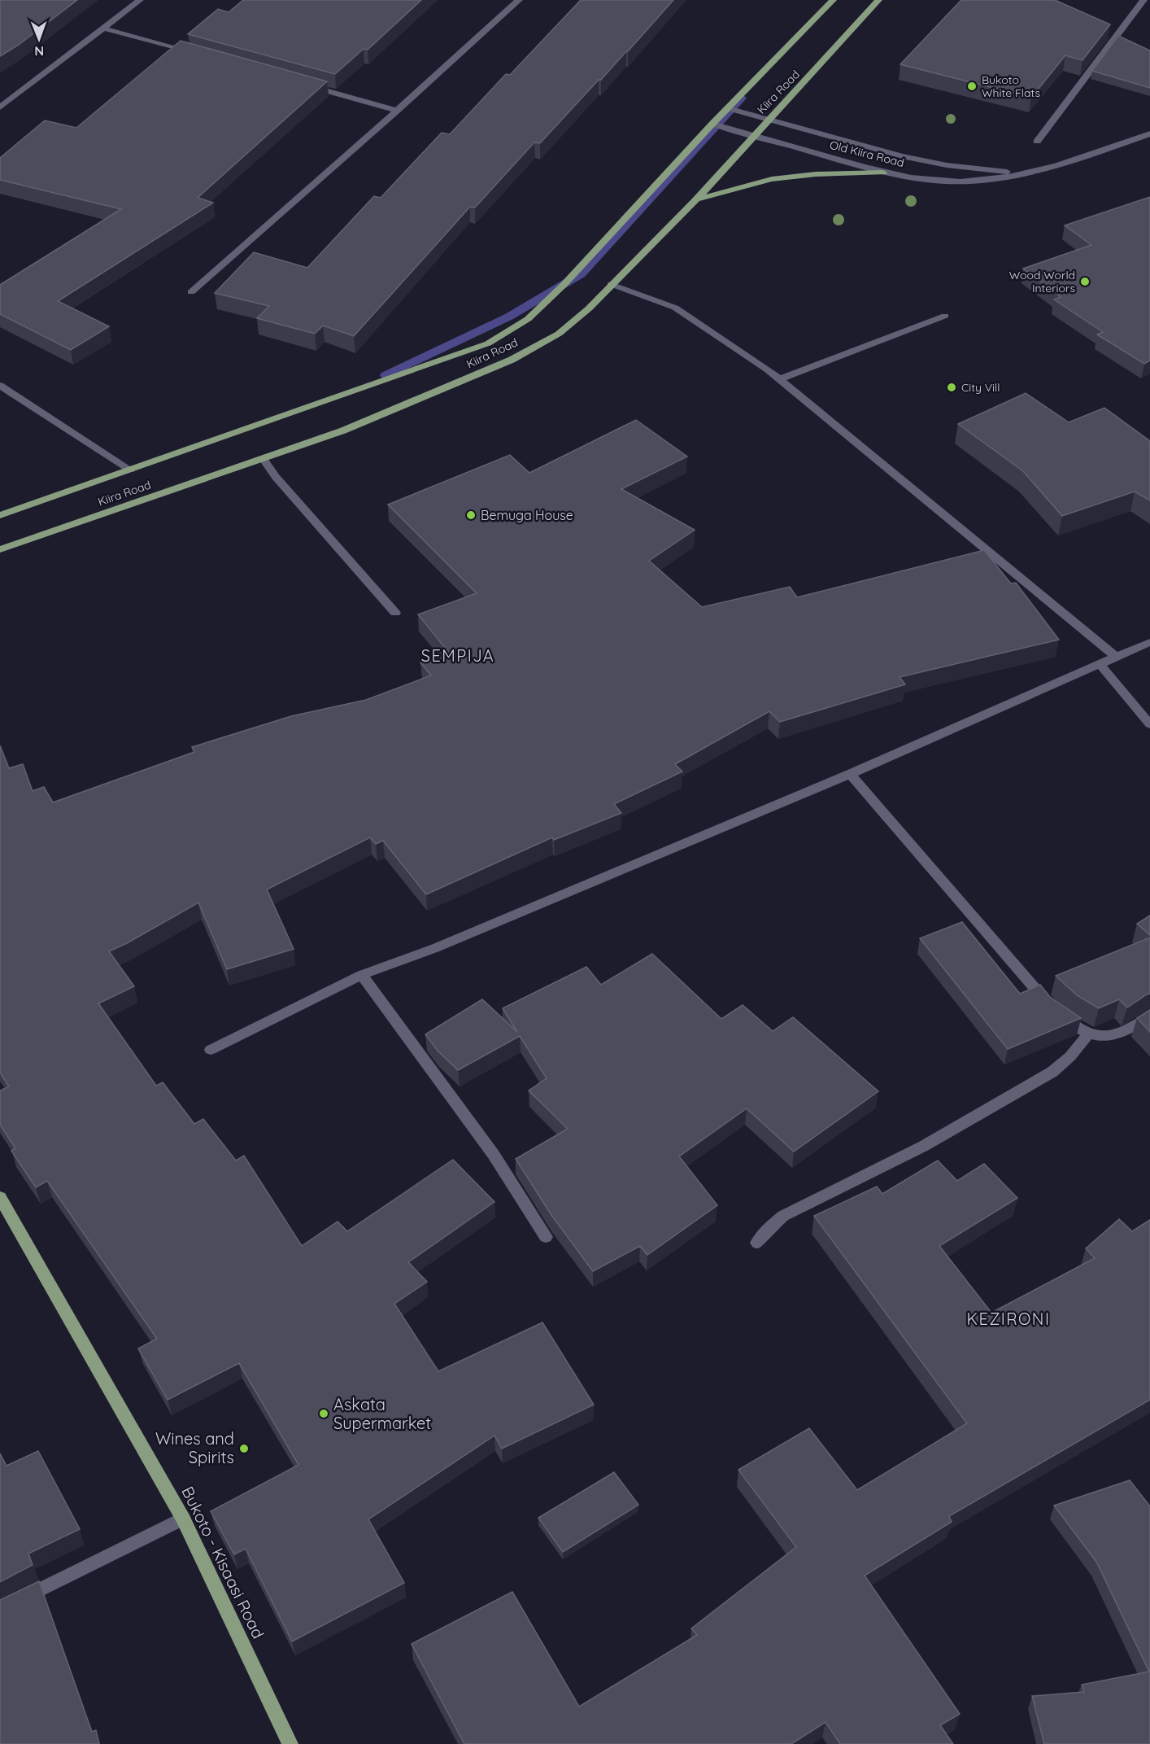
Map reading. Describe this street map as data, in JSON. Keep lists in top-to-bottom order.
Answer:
{
  "streets": {
    "main road": ["Kiira Road", "Bukoto - Kisaasi Road"],
    "street": ["Old Kiira Road"]
  },
  "crossings": [
    ["Kiira Road", "Old Kiira Road"]
  ],
  "districts": ["SEMPIJA", "KEZIRONI"],
  "places": [
    "Bukoto White Flats",
    "Wood World Interiors",
    "City Vill",
    "Bemuga House",
    "Askata Supermarket",
    "Wines and Spirits"
  ],
  "north": "bottom"
}
